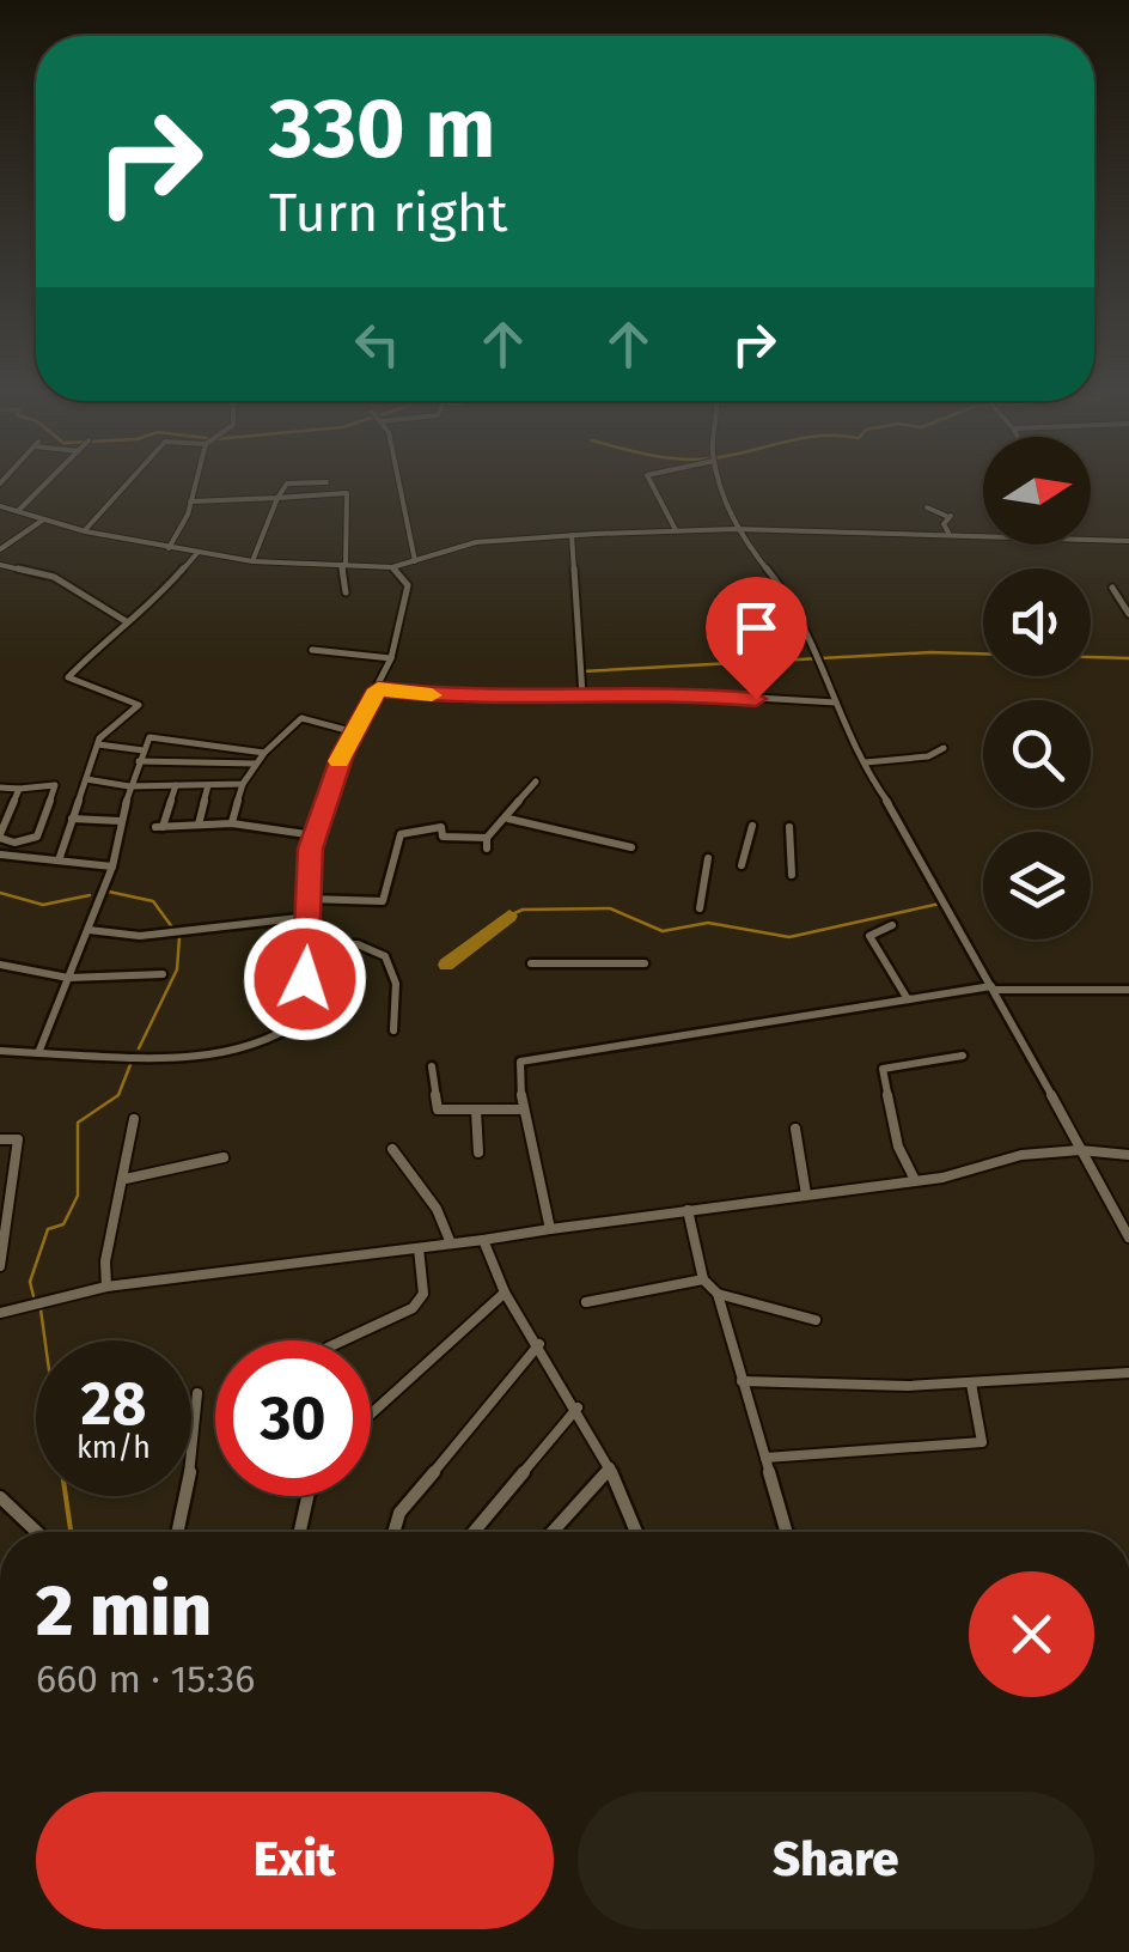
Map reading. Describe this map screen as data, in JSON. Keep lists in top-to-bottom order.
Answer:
{
  "north": "right",
  "page": {
    "turn": ["330 m", "Turn right"],
    "speed": "28 km/h",
    "limit": "30",
    "heading": ["2 min", "660 m · 15:36"],
    "buttons": ["Exit", "Share"]
  }
}
